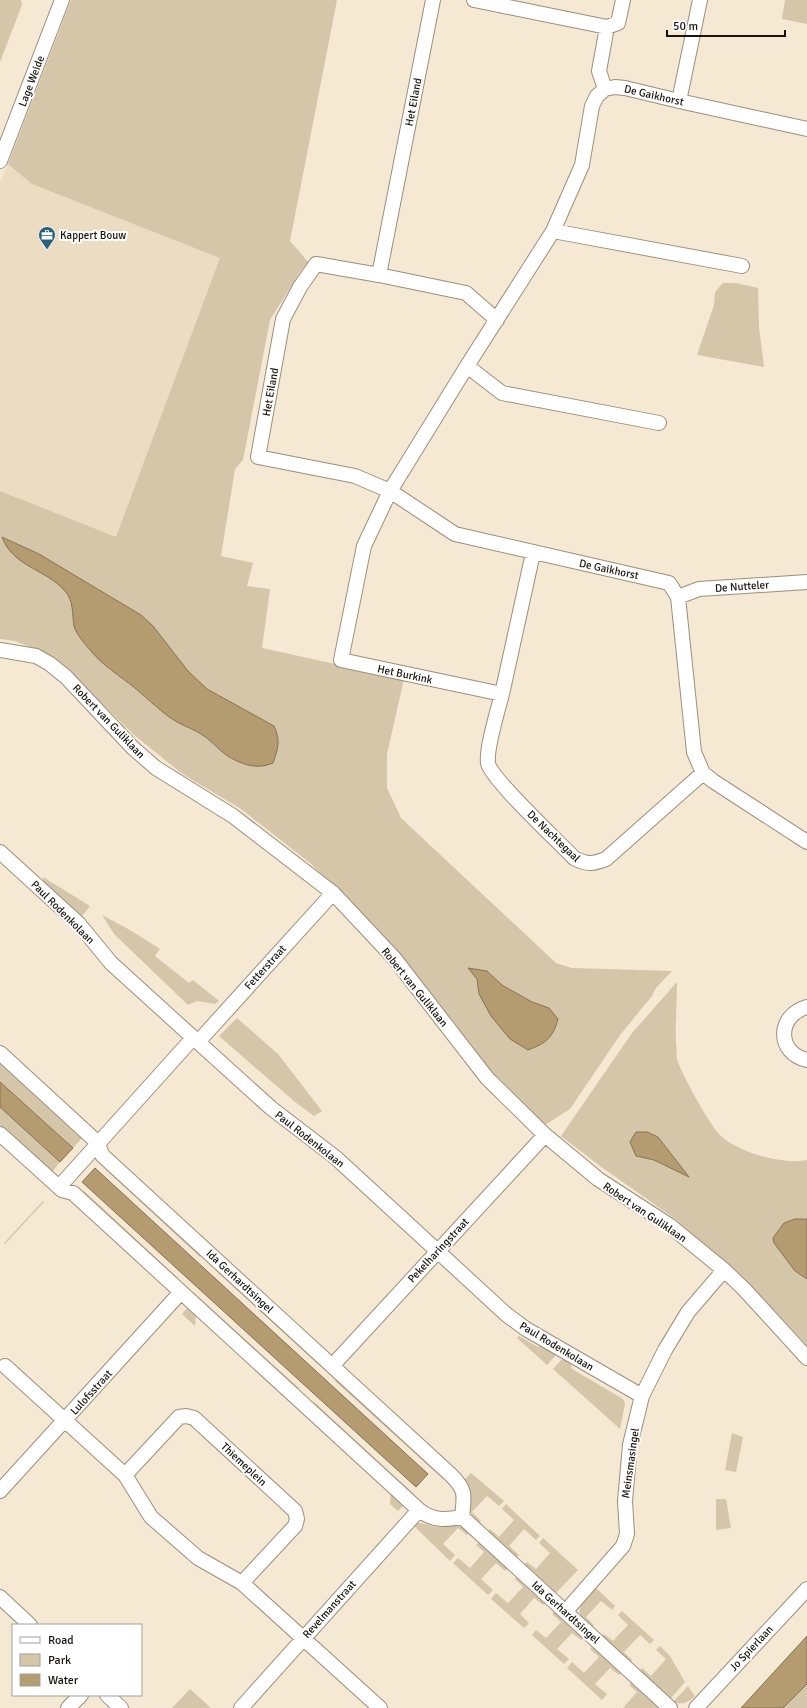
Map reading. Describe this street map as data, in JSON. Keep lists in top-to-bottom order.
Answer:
{
  "streets": {
    "street": [
      "Lage Weide",
      "De Gaikhorst",
      "Het Eiland",
      "De Nutteler",
      "Het Burkink",
      "Robert van Guliklaan",
      "De Nachtegaal",
      "Paul Rodenkolaan",
      "Fetterstraat",
      "Pekelharingstraat",
      "Ida Gerhardtsingel",
      "Lulofsstraat",
      "Meinsmasingel",
      "Thiemeplein",
      "Revelmanstraat",
      "Jo Spierlaan"
    ]
  },
  "crossings": [
    ["De Gaikhorst", "Het Eiland"],
    ["De Gaikhorst", "De Nutteler"],
    ["De Gaikhorst", "Het Burkink"],
    ["Het Eiland", "Het Burkink"],
    ["Het Burkink", "De Nachtegaal"],
    ["Robert van Guliklaan", "Fetterstraat"],
    ["Robert van Guliklaan", "Pekelharingstraat"],
    ["Robert van Guliklaan", "Meinsmasingel"],
    ["Paul Rodenkolaan", "Fetterstraat"],
    ["Paul Rodenkolaan", "Pekelharingstraat"],
    ["Paul Rodenkolaan", "Meinsmasingel"],
    ["Fetterstraat", "Ida Gerhardtsingel"],
    ["Pekelharingstraat", "Ida Gerhardtsingel"],
    ["Ida Gerhardtsingel", "Meinsmasingel"]
  ],
  "places": {
    "office": ["Kappert Bouw"]
  },
  "legend": ["Road", "Park", "Water"],
  "scale_bar": "50 m"
}
